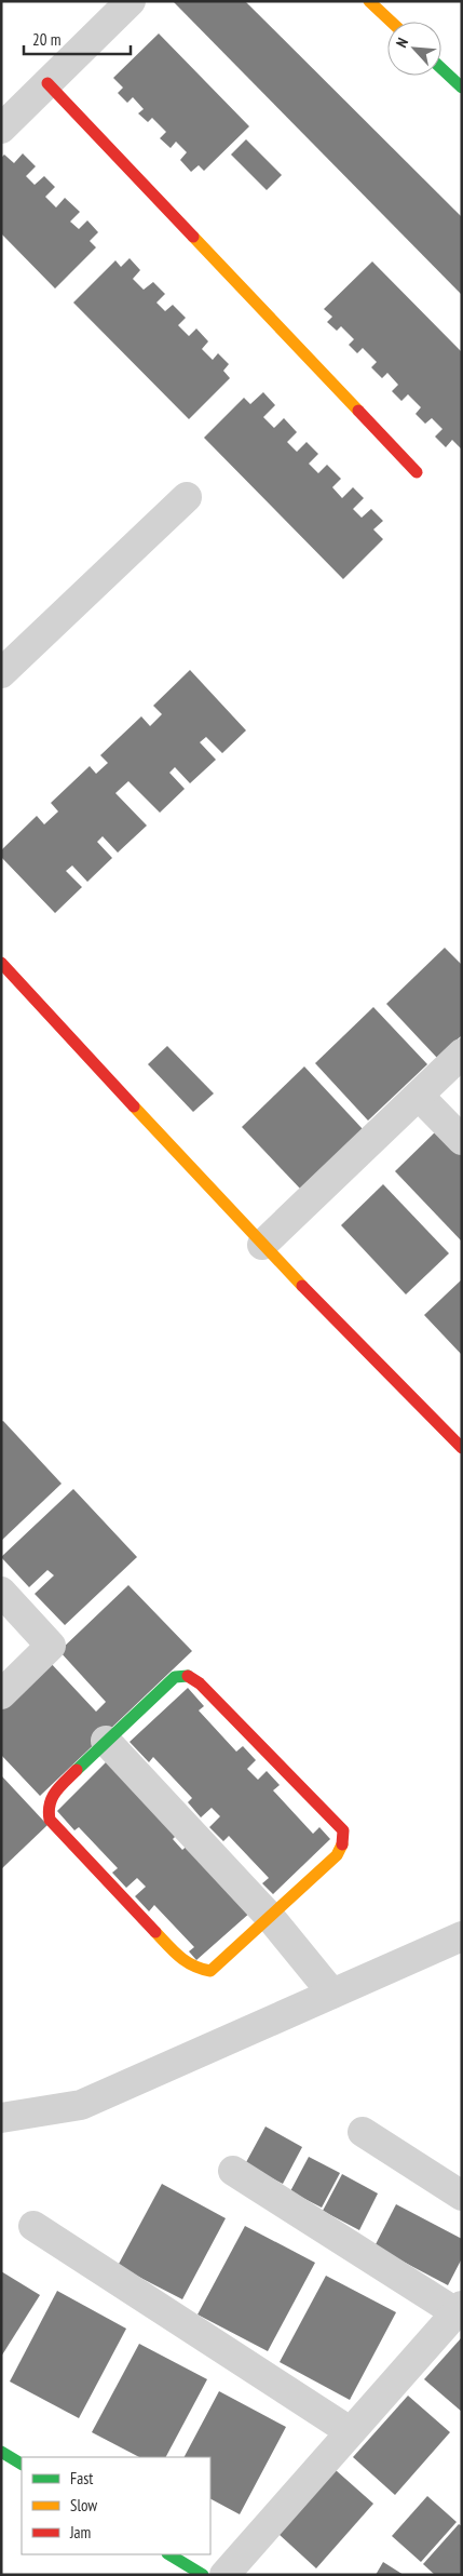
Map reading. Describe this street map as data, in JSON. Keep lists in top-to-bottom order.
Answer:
{
  "legend": ["Fast", "Slow", "Jam"],
  "scale_bar": "20 m",
  "north": "top left"
}
